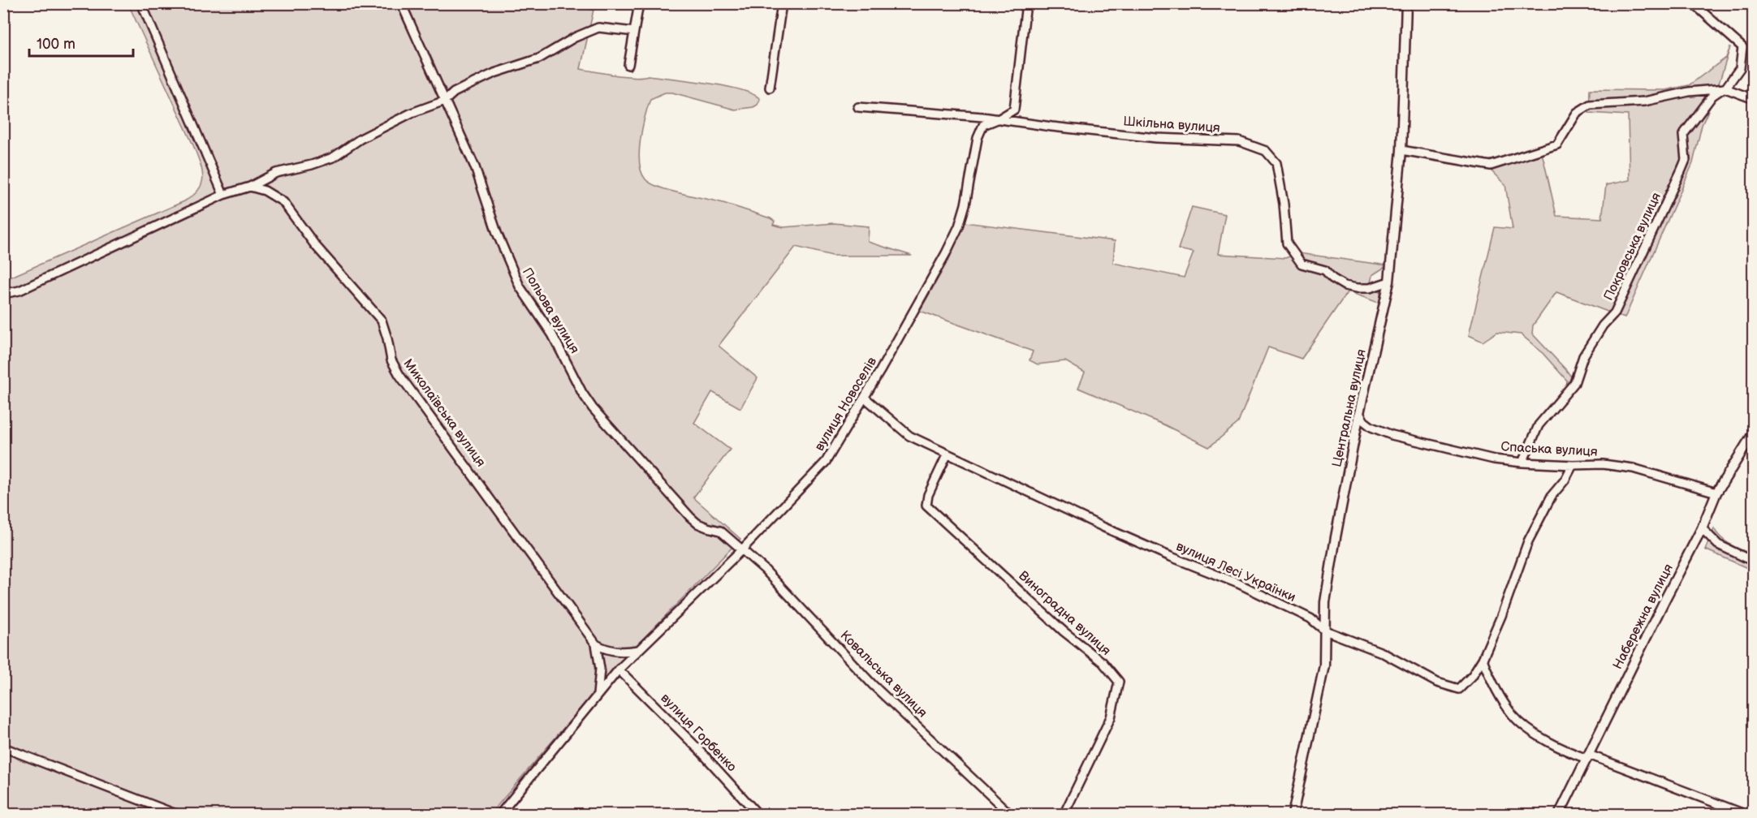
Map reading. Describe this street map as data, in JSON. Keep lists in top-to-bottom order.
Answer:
{
  "streets": {
    "street": [
      "Шкільна вулиця",
      "Покровська вулиця",
      "Польова вулиця",
      "вулиця Новоселів",
      "Центральна вулиця",
      "Миколаївська вулиця",
      "Спаська вулиця",
      "вулиця Лесі Українки",
      "Виноградна вулиця",
      "Набережна вулиця",
      "Ковальська вулиця",
      "вулиця Горбенко"
    ]
  },
  "crossings": [
    ["Шкільна вулиця", "вулиця Новоселів"],
    ["Шкільна вулиця", "Центральна вулиця"],
    ["Покровська вулиця", "Спаська вулиця"],
    ["Польова вулиця", "вулиця Новоселів"],
    ["Польова вулиця", "Ковальська вулиця"],
    ["вулиця Новоселів", "Миколаївська вулиця"],
    ["вулиця Новоселів", "вулиця Лесі Українки"],
    ["вулиця Новоселів", "Ковальська вулиця"],
    ["вулиця Новоселів", "вулиця Горбенко"],
    ["Центральна вулиця", "Спаська вулиця"],
    ["Центральна вулиця", "вулиця Лесі Українки"],
    ["Спаська вулиця", "Набережна вулиця"],
    ["вулиця Лесі Українки", "Виноградна вулиця"]
  ],
  "scale_bar": "100 m"
}
